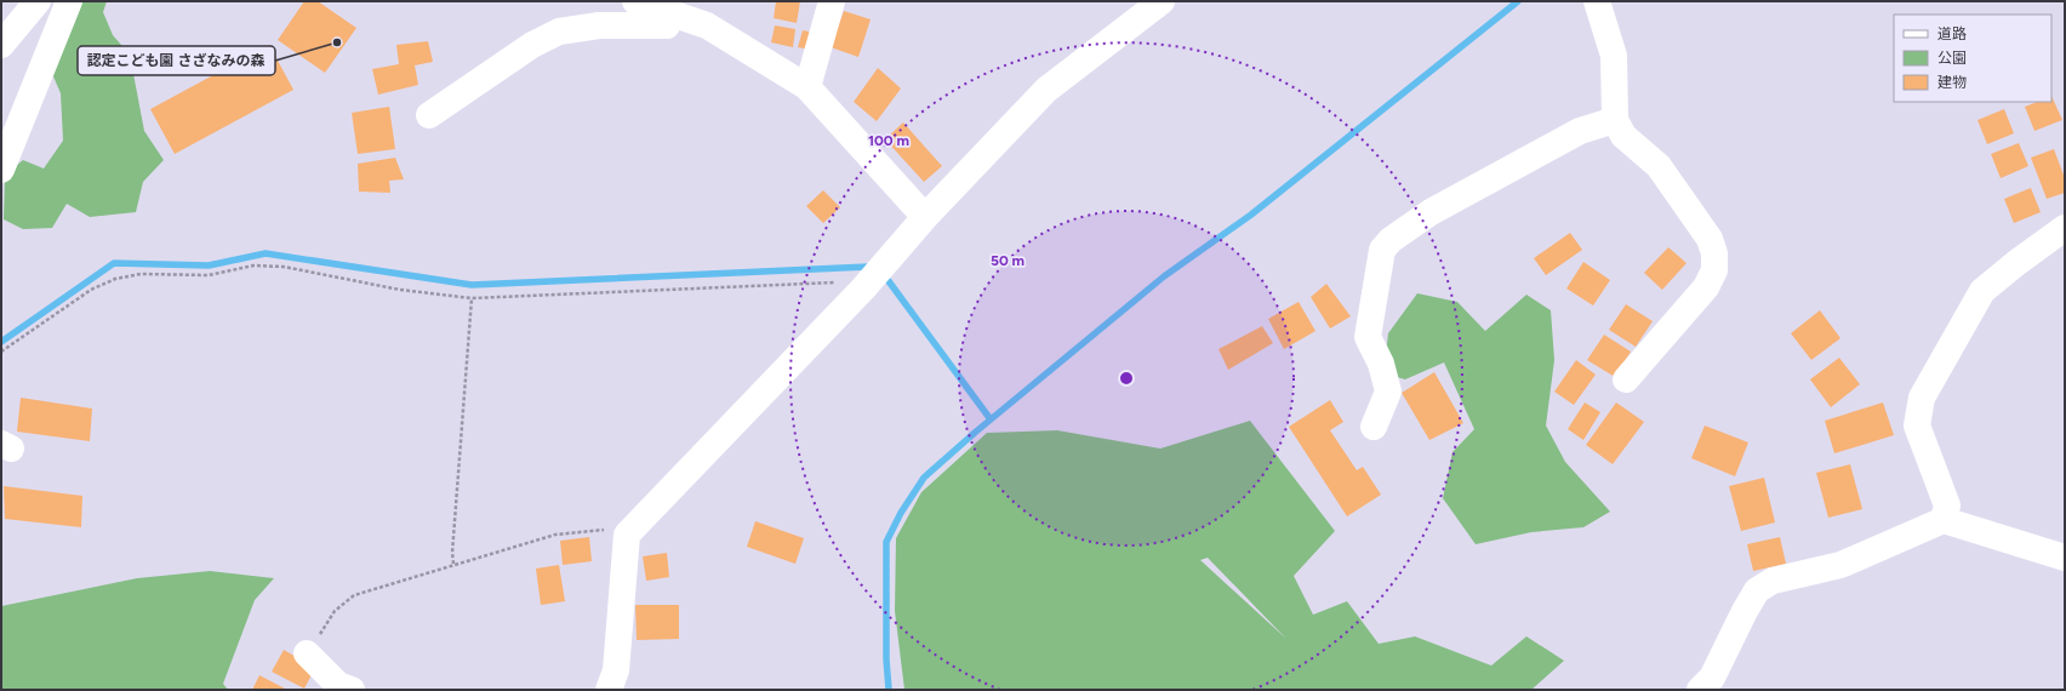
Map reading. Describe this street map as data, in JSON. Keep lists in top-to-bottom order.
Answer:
{
  "places": ["認定こども園 さざなみの森"],
  "legend": ["道路", "公園", "建物"],
  "rings": ["100 m", "50 m"]
}
